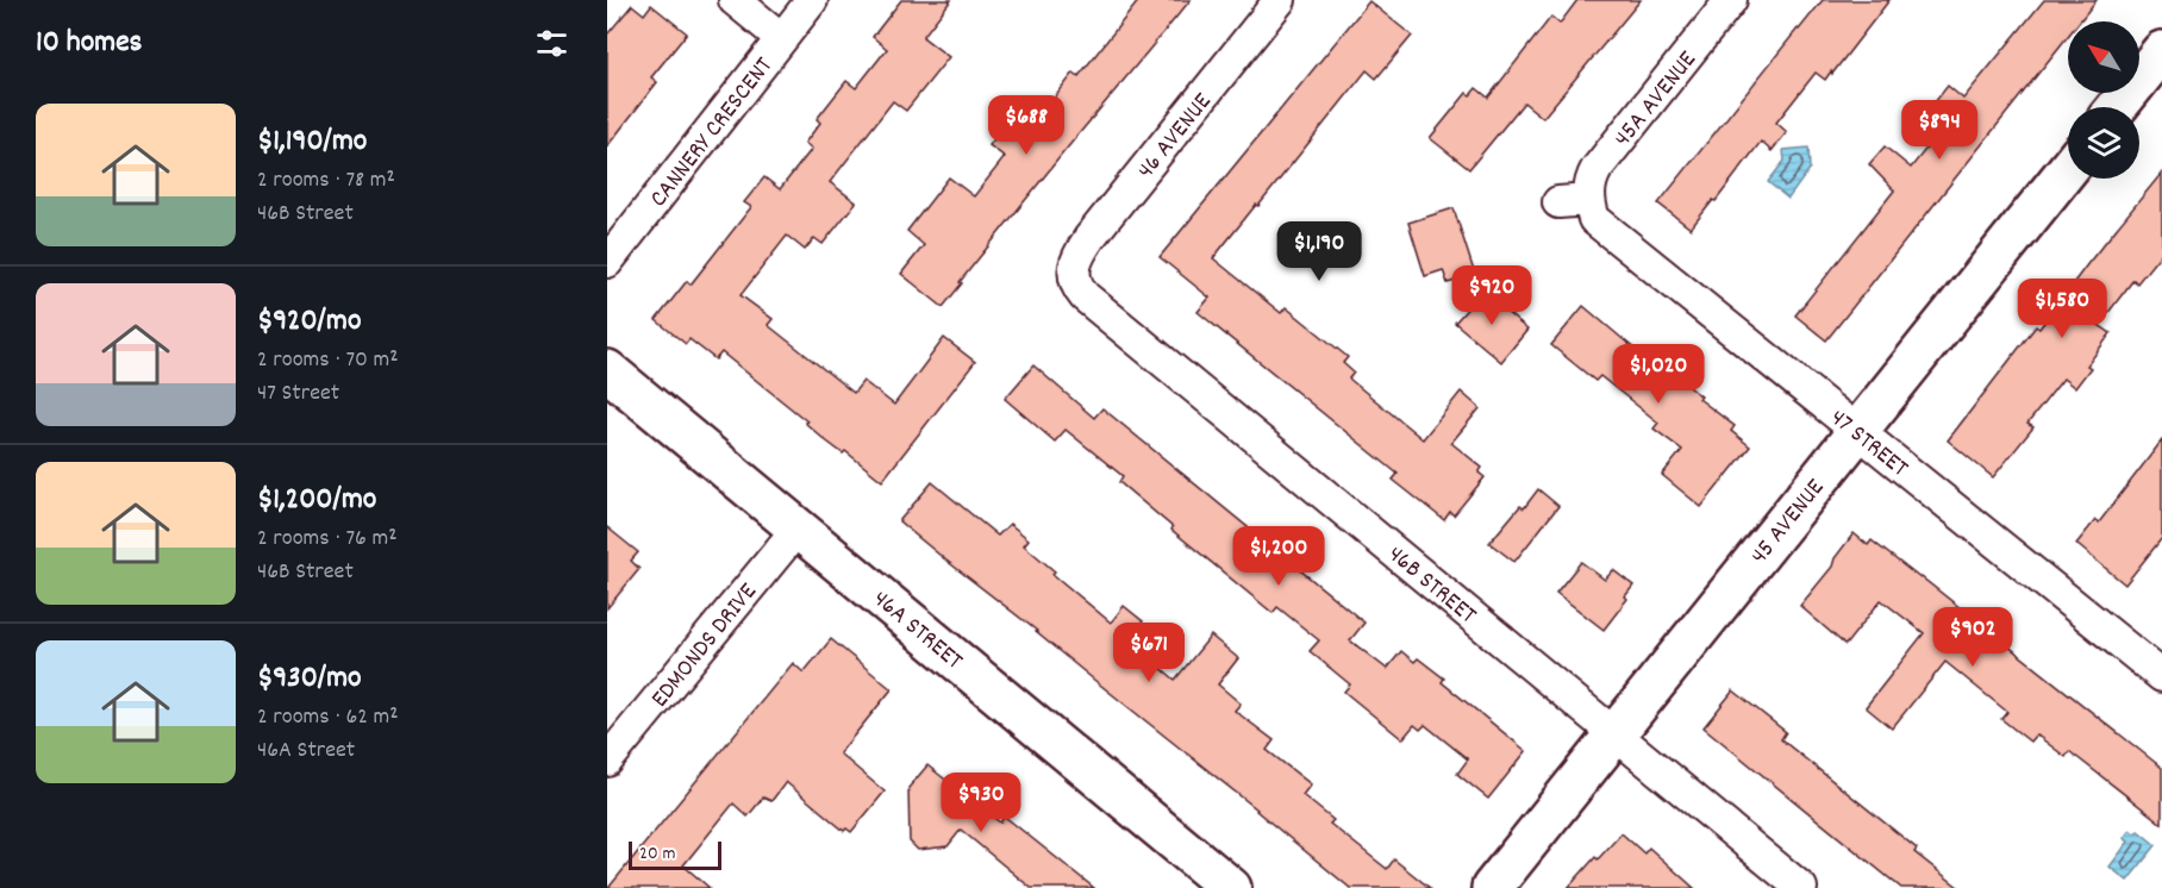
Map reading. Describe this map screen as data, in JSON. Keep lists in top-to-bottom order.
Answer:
{
  "streets": {
    "street": [
      "45A AVENUE",
      "CANNERY CRESCENT",
      "46 AVENUE",
      "47 STREET",
      "45 AVENUE",
      "46B STREET",
      "46A STREET",
      "EDMONDS DRIVE"
    ]
  },
  "crossings": [
    ["45A AVENUE", "47 STREET"],
    ["46 AVENUE", "46B STREET"],
    ["47 STREET", "45 AVENUE"],
    ["45 AVENUE", "46B STREET"],
    ["46A STREET", "EDMONDS DRIVE"]
  ],
  "scale_bar": "20 m",
  "north": "top left",
  "page": {
    "heading": "10 homes",
    "list": [
      {
        "name": "$1,190/mo",
        "note": "2 rooms · 78 m² · 46B Street"
      },
      {
        "name": "$920/mo",
        "note": "2 rooms · 70 m² · 47 Street"
      },
      {
        "name": "$1,200/mo",
        "note": "2 rooms · 76 m² · 46B Street"
      },
      {
        "name": "$930/mo",
        "note": "2 rooms · 62 m² · 46A Street"
      }
    ],
    "price": [
      "$688",
      "$894",
      "$1,190",
      "$920",
      "$1,580",
      "$1,020",
      "$1,200",
      "$902",
      "$671",
      "$930"
    ],
    "scale": "20 m"
  }
}
